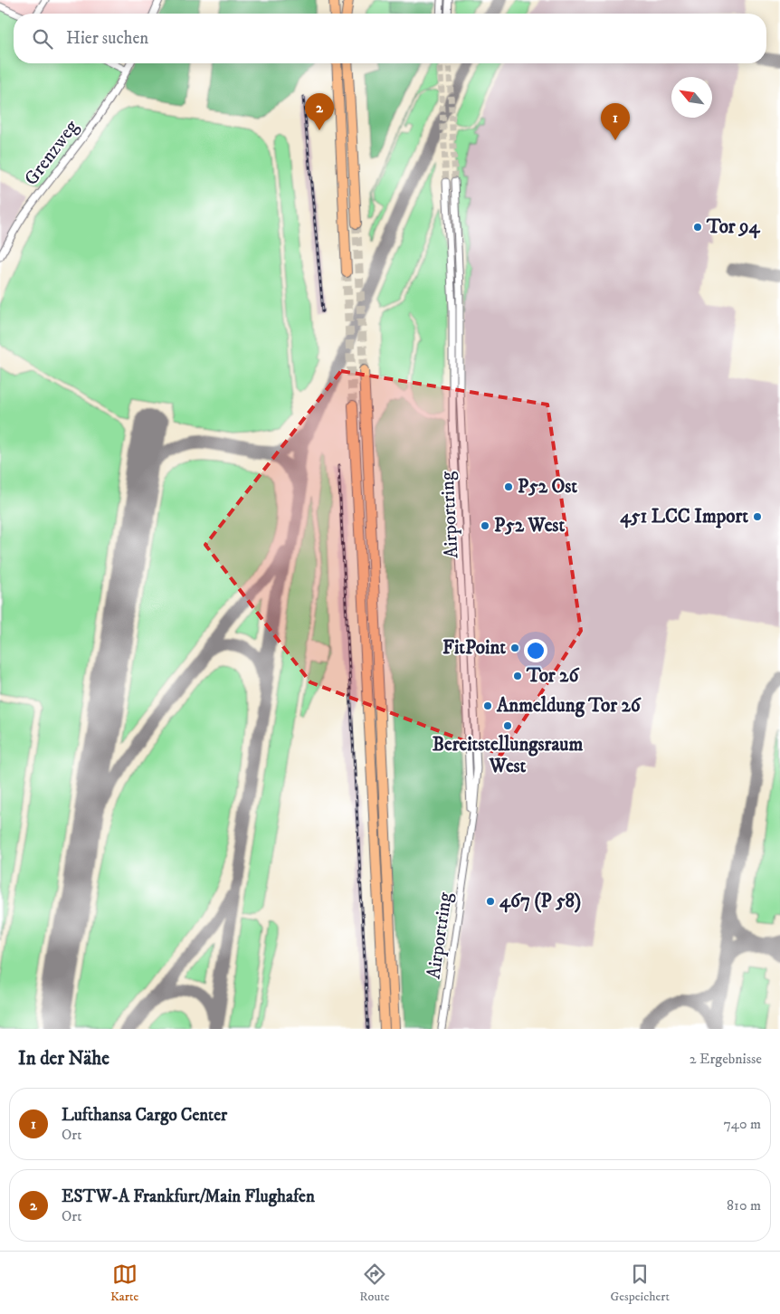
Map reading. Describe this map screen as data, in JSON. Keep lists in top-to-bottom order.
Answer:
{
  "streets": {
    "street": ["Grenzweg", "Airportring"]
  },
  "places": [
    "Tor 94",
    "P52 Ost",
    "451 LCC Import",
    "P52 West",
    "FitPoint",
    "Tor 26",
    "Anmeldung Tor 26",
    "Bereitstellungsraum West",
    "467 (P 58)"
  ],
  "north": "top left",
  "page": {
    "search": "Hier suchen",
    "pins": ["2", "1"],
    "heading": ["In der Nähe", "2 Ergebnisse"],
    "list": [
      {
        "mark": "1",
        "name": "Lufthansa Cargo Center",
        "note": "Ort",
        "value": "740 m"
      },
      {
        "mark": "2",
        "name": "ESTW-A Frankfurt/Main Flughafen",
        "note": "Ort",
        "value": "810 m"
      }
    ],
    "nav": ["Karte", "Route", "Gespeichert"]
  }
}
